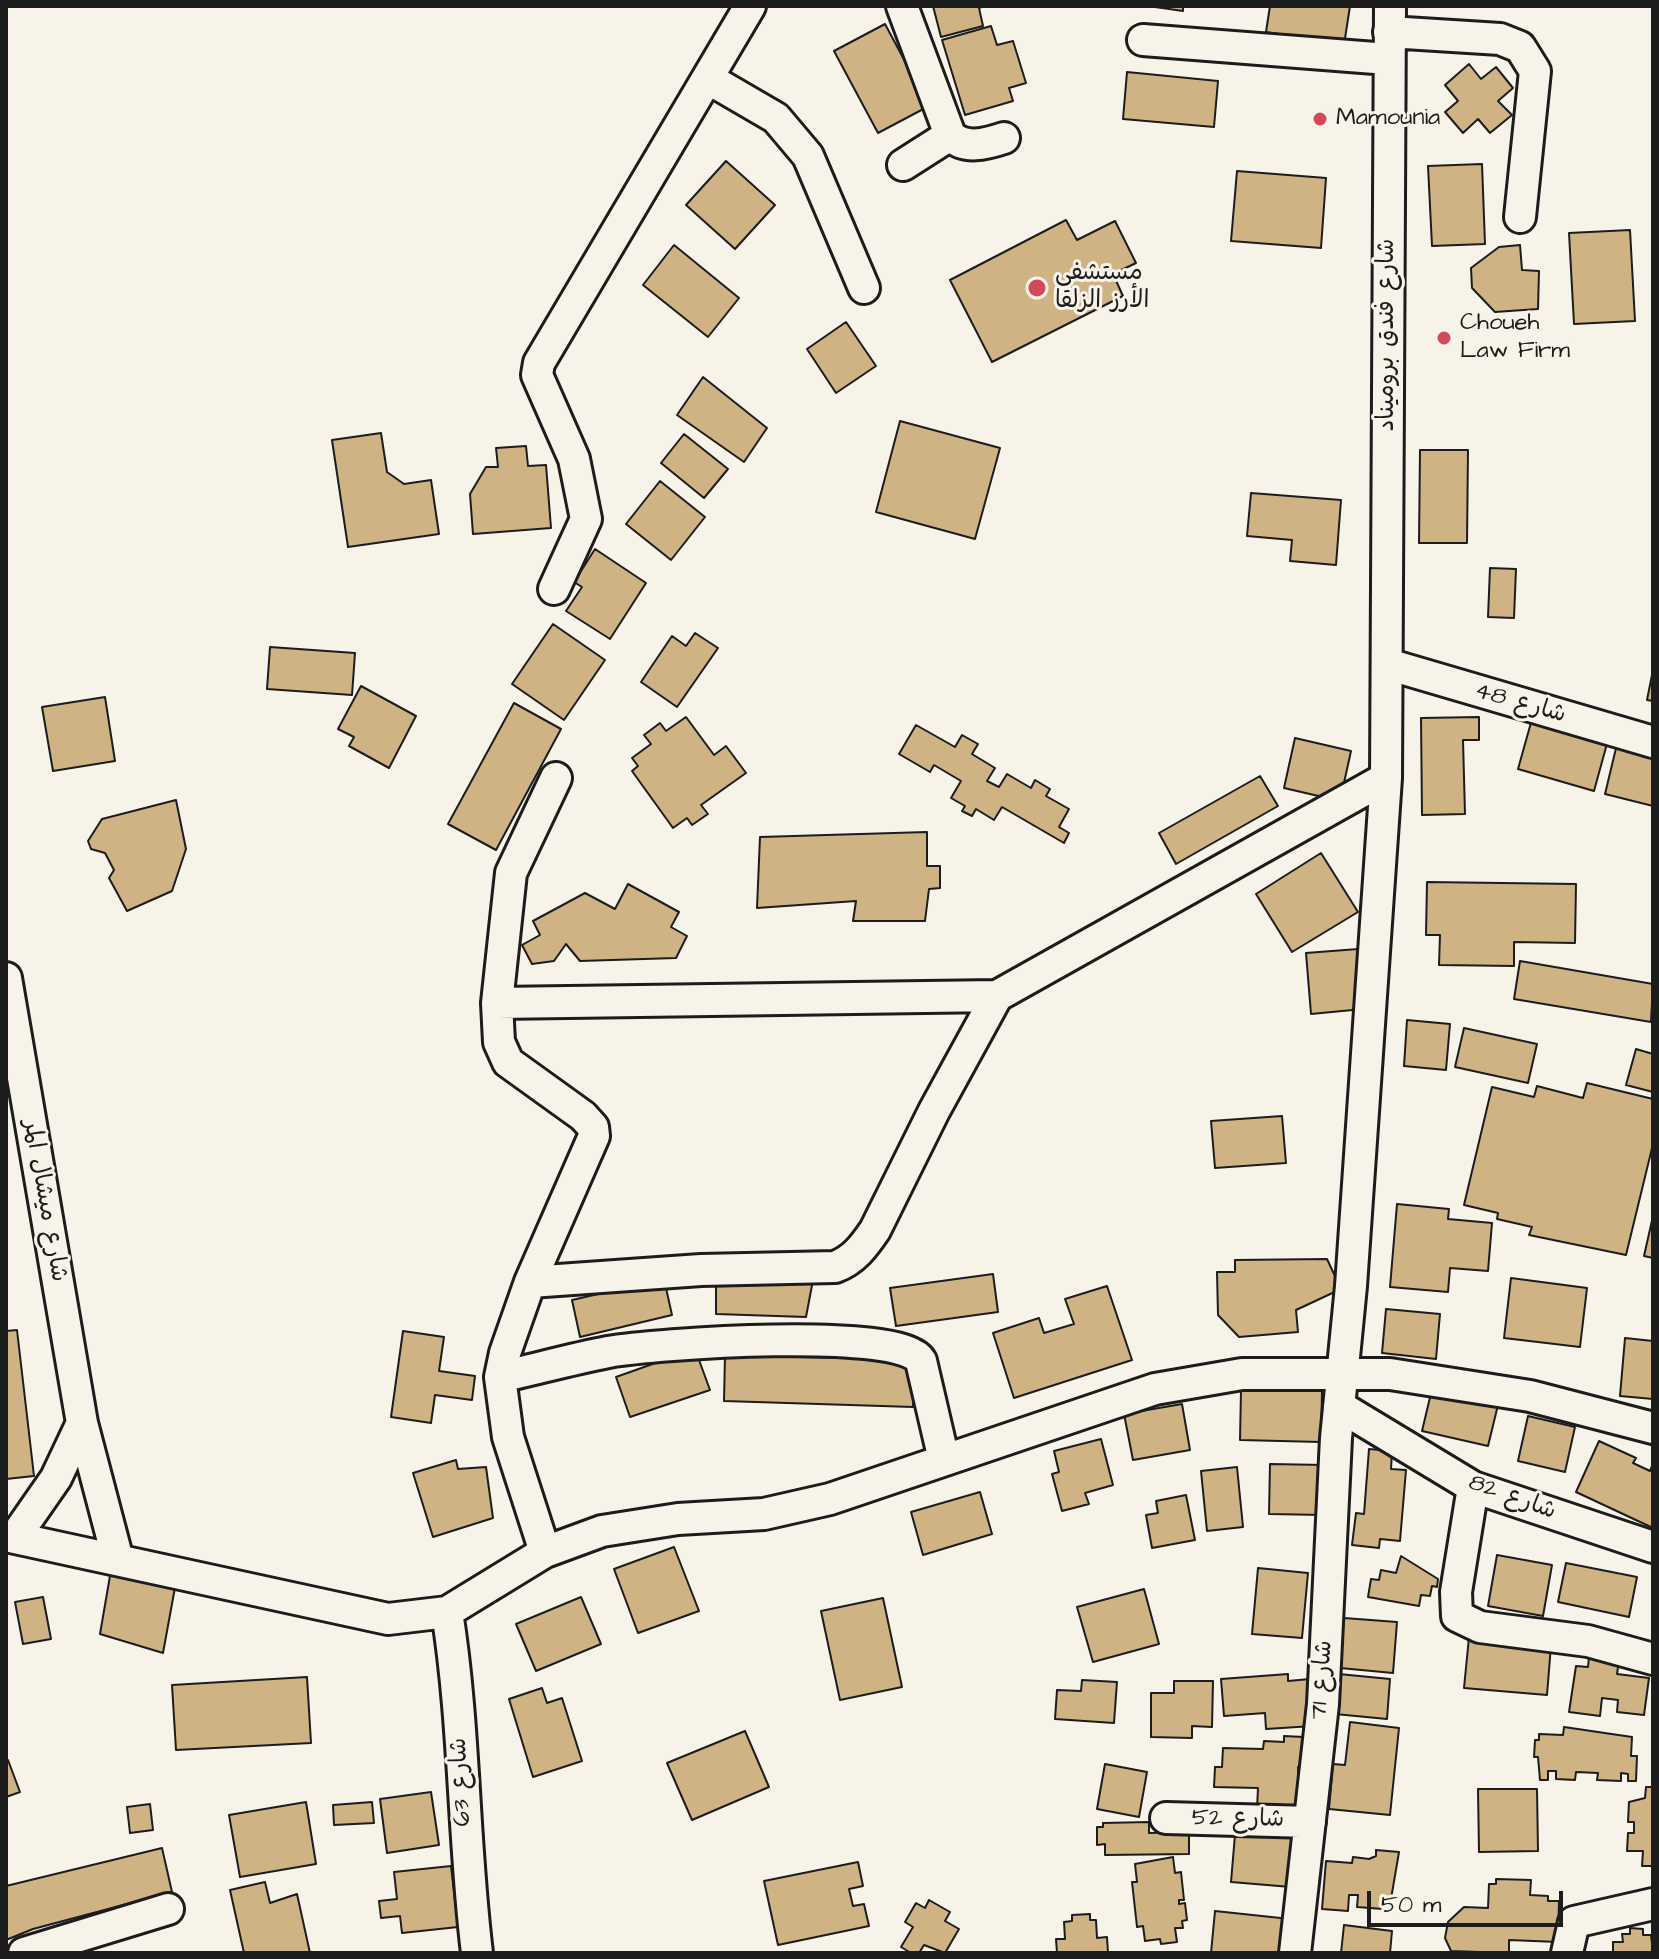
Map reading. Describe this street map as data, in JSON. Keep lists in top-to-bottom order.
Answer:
{
  "streets": {
    "street": [
      "شارع فندق بروميناد",
      "شارع 48",
      "شارع ميشال المر",
      "شارع 82",
      "شارع 71",
      "شارع 63",
      "شارع 52"
    ]
  },
  "crossings": [
    ["شارع فندق بروميناد", "شارع 48"],
    ["شارع فندق بروميناد", "شارع 71"],
    ["شارع 82", "شارع 71"],
    ["شارع 71", "شارع 52"]
  ],
  "places": ["Mamounia", "مستشفى الأرز الزلقا", "Choueh Law Firm"],
  "scale_bar": "50 m"
}
